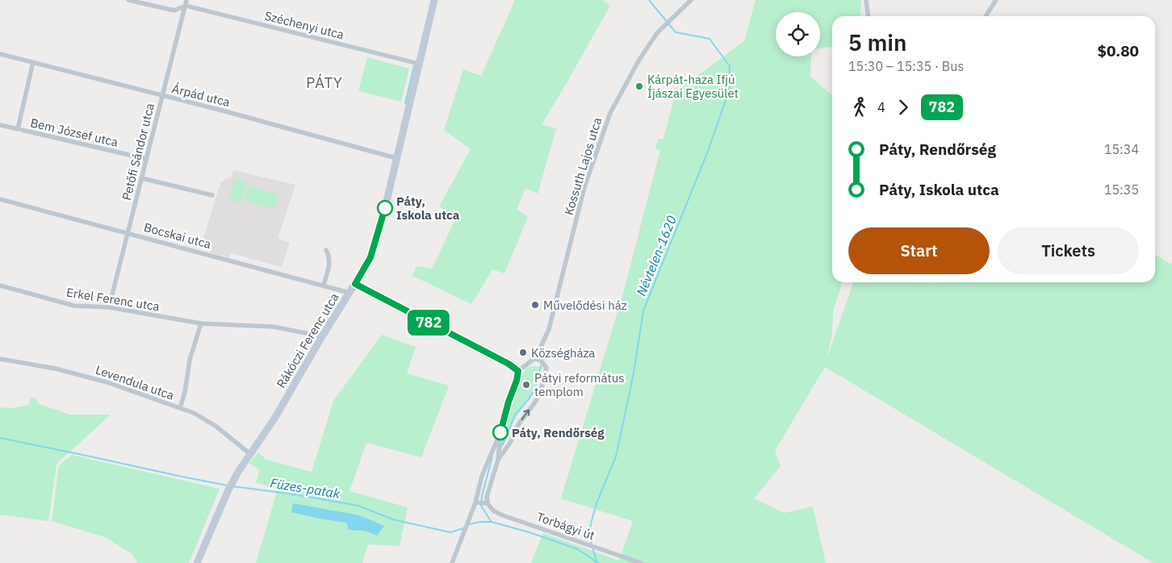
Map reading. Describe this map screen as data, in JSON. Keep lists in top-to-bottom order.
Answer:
{
  "streets": {
    "main road": ["Rákóczi Ferenc utca"],
    "street": [
      "Széchenyi utca",
      "Árpád utca",
      "Bem József utca",
      "Petőfi Sándor utca",
      "Kossuth Lajos utca",
      "Bocskai utca",
      "Erkel Ferenc utca",
      "Levendula utca",
      "Torbágyi út"
    ]
  },
  "crossings": [
    ["Széchenyi utca", "Petőfi Sándor utca"],
    ["Széchenyi utca", "Rákóczi Ferenc utca"],
    ["Árpád utca", "Petőfi Sándor utca"],
    ["Árpád utca", "Rákóczi Ferenc utca"],
    ["Bem József utca", "Petőfi Sándor utca"],
    ["Petőfi Sándor utca", "Bocskai utca"],
    ["Petőfi Sándor utca", "Erkel Ferenc utca"],
    ["Bocskai utca", "Rákóczi Ferenc utca"],
    ["Erkel Ferenc utca", "Rákóczi Ferenc utca"],
    ["Rákóczi Ferenc utca", "Levendula utca"]
  ],
  "districts": ["PÁTY"],
  "water": ["Névtelen-1620", "Füzes-patak"],
  "places": [
    "Kárpát-haza Ifjú Íjászai Egyesület",
    "Páty, Iskola utca",
    "Művelődési ház",
    "Községháza",
    "Pátyi református templom",
    "Páty, Rendőrség"
  ],
  "lines": ["bus line 782"],
  "page": {
    "on_map": "782",
    "heading": ["5 min", "15:30 – 15:35 · Bus", "$0.80"],
    "legs": ["4", "782"],
    "list": [
      {
        "name": "Páty, Rendőrség",
        "value": "15:34"
      },
      {
        "name": "Páty, Iskola utca",
        "value": "15:35"
      }
    ],
    "buttons": ["Start", "Tickets"]
  }
}
